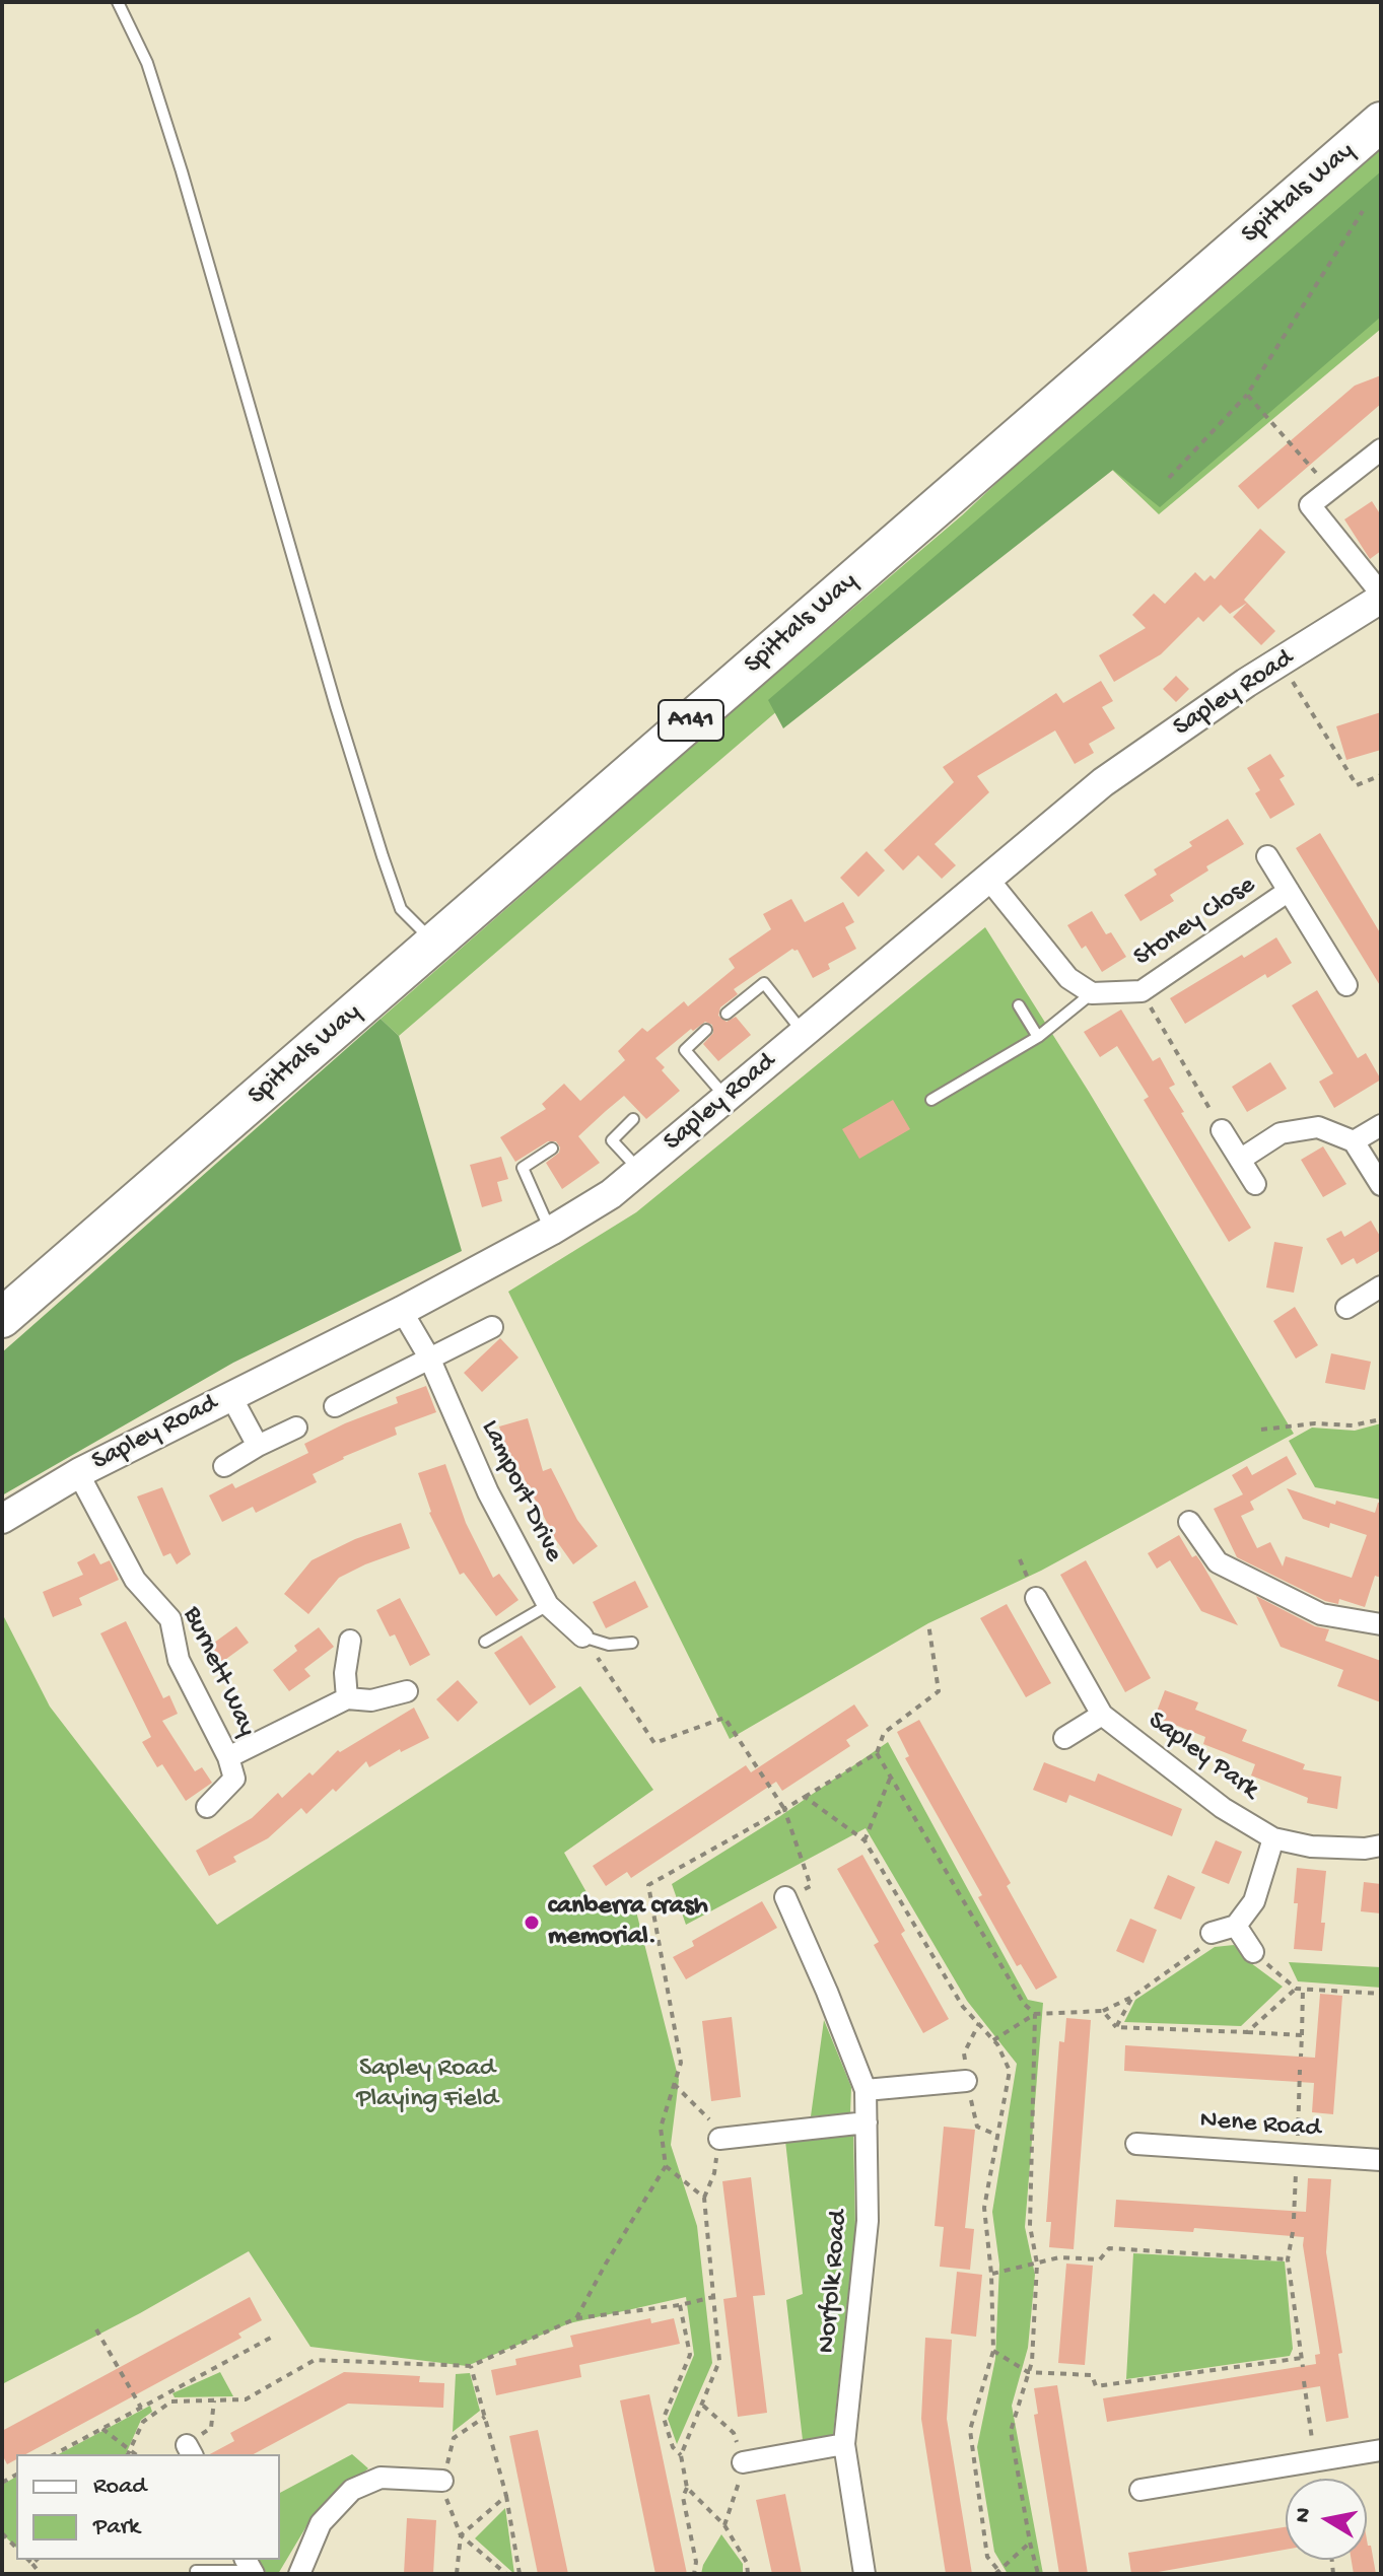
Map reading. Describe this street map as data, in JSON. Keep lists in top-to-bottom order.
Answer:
{
  "streets": {
    "highway": ["Spittals Way", "A141"],
    "street": [
      "Sapley Road",
      "Stoney Close",
      "Lamport Drive",
      "Burnett Way",
      "Sapley Park",
      "Nene Road",
      "Norfolk Road"
    ]
  },
  "crossings": [
    ["Sapley Road", "Lamport Drive"],
    ["Sapley Road", "Burnett Way"]
  ],
  "parks": ["Sapley Road Playing Field"],
  "places": ["canberra crash memorial."],
  "legend": ["Road", "Park"],
  "north": "left"
}
